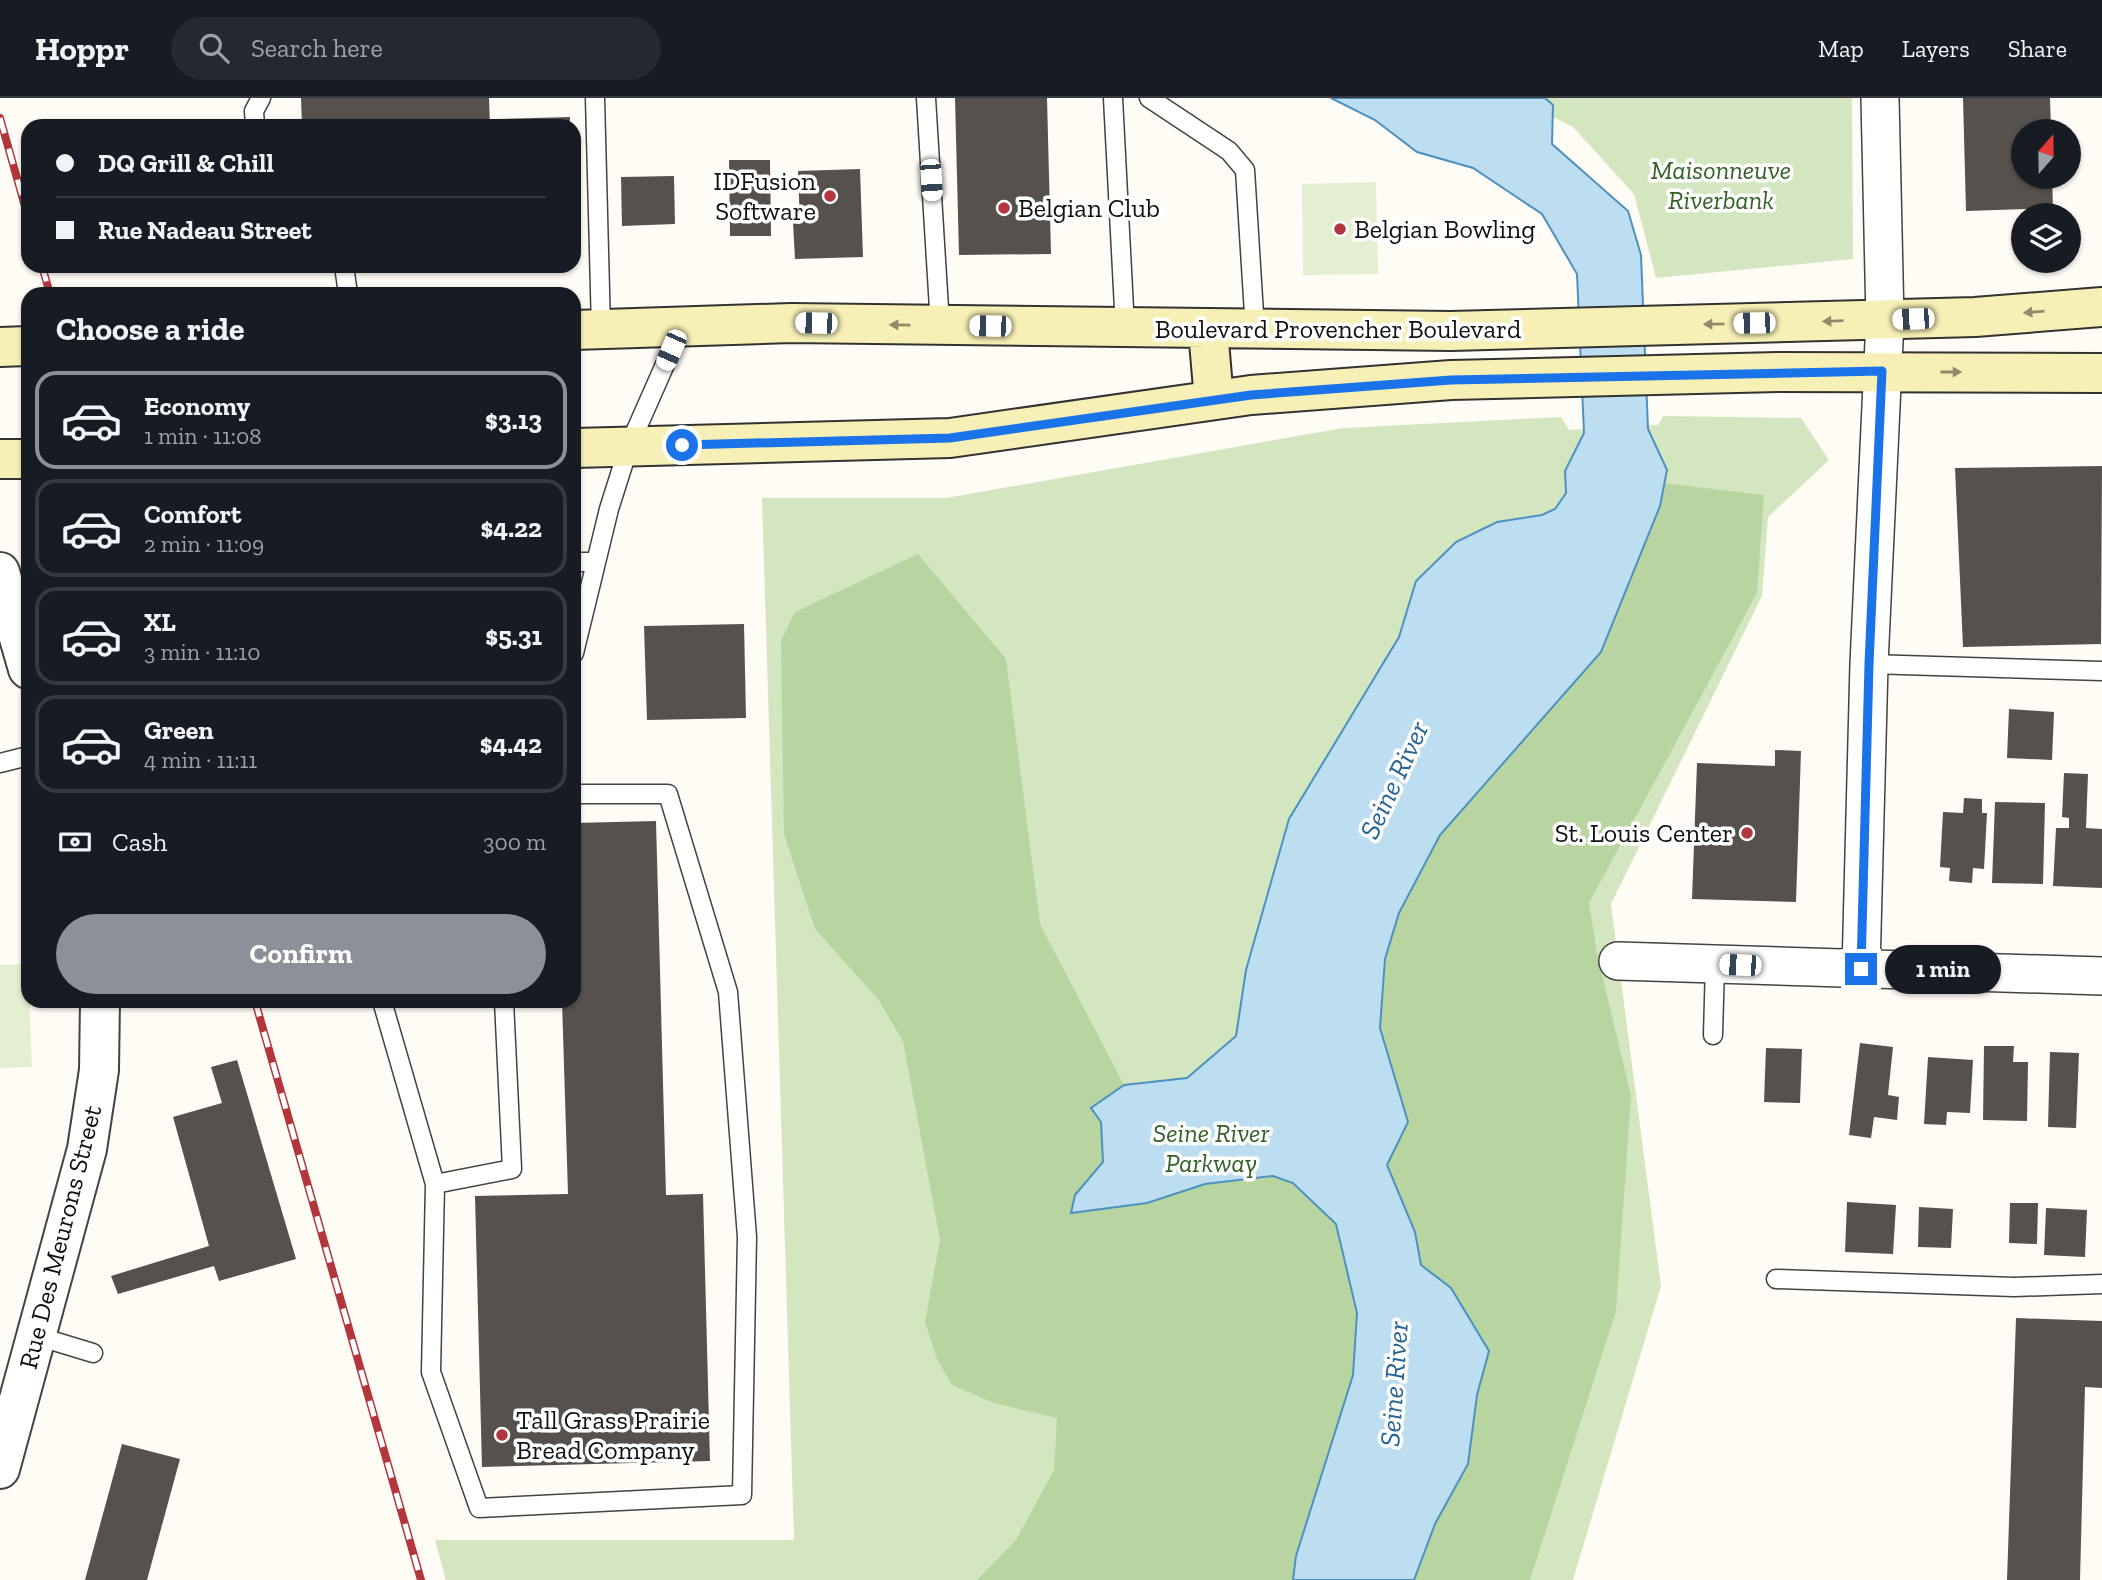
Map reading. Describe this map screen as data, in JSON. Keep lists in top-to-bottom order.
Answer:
{
  "streets": {
    "main road": ["Boulevard Provencher Boulevard"],
    "street": ["Rue Des Meurons Street"]
  },
  "water": ["Seine River"],
  "parks": ["Maisonneuve Riverbank", "Seine River Parkway"],
  "places": [
    "IDFusion Software",
    "Belgian Club",
    "Belgian Bowling",
    "St. Louis Center",
    "Tall Grass Prairie Bread Company"
  ],
  "north": "top",
  "page": {
    "header": "Hoppr",
    "search": "Search here",
    "nav": ["Map", "Layers", "Share"],
    "banner": ["DQ Grill & Chill", "Rue Nadeau Street"],
    "heading": "Choose a ride",
    "list": [
      {
        "name": "Economy",
        "note": "1 min · 11:08",
        "value": "$3.13"
      },
      {
        "name": "Comfort",
        "note": "2 min · 11:09",
        "value": "$4.22"
      },
      {
        "name": "XL",
        "note": "3 min · 11:10",
        "value": "$5.31"
      },
      {
        "name": "Green",
        "note": "4 min · 11:11",
        "value": "$4.42"
      }
    ],
    "pay": ["Cash", "300 m"],
    "buttons": "Confirm",
    "bubble": "1 min"
  }
}
